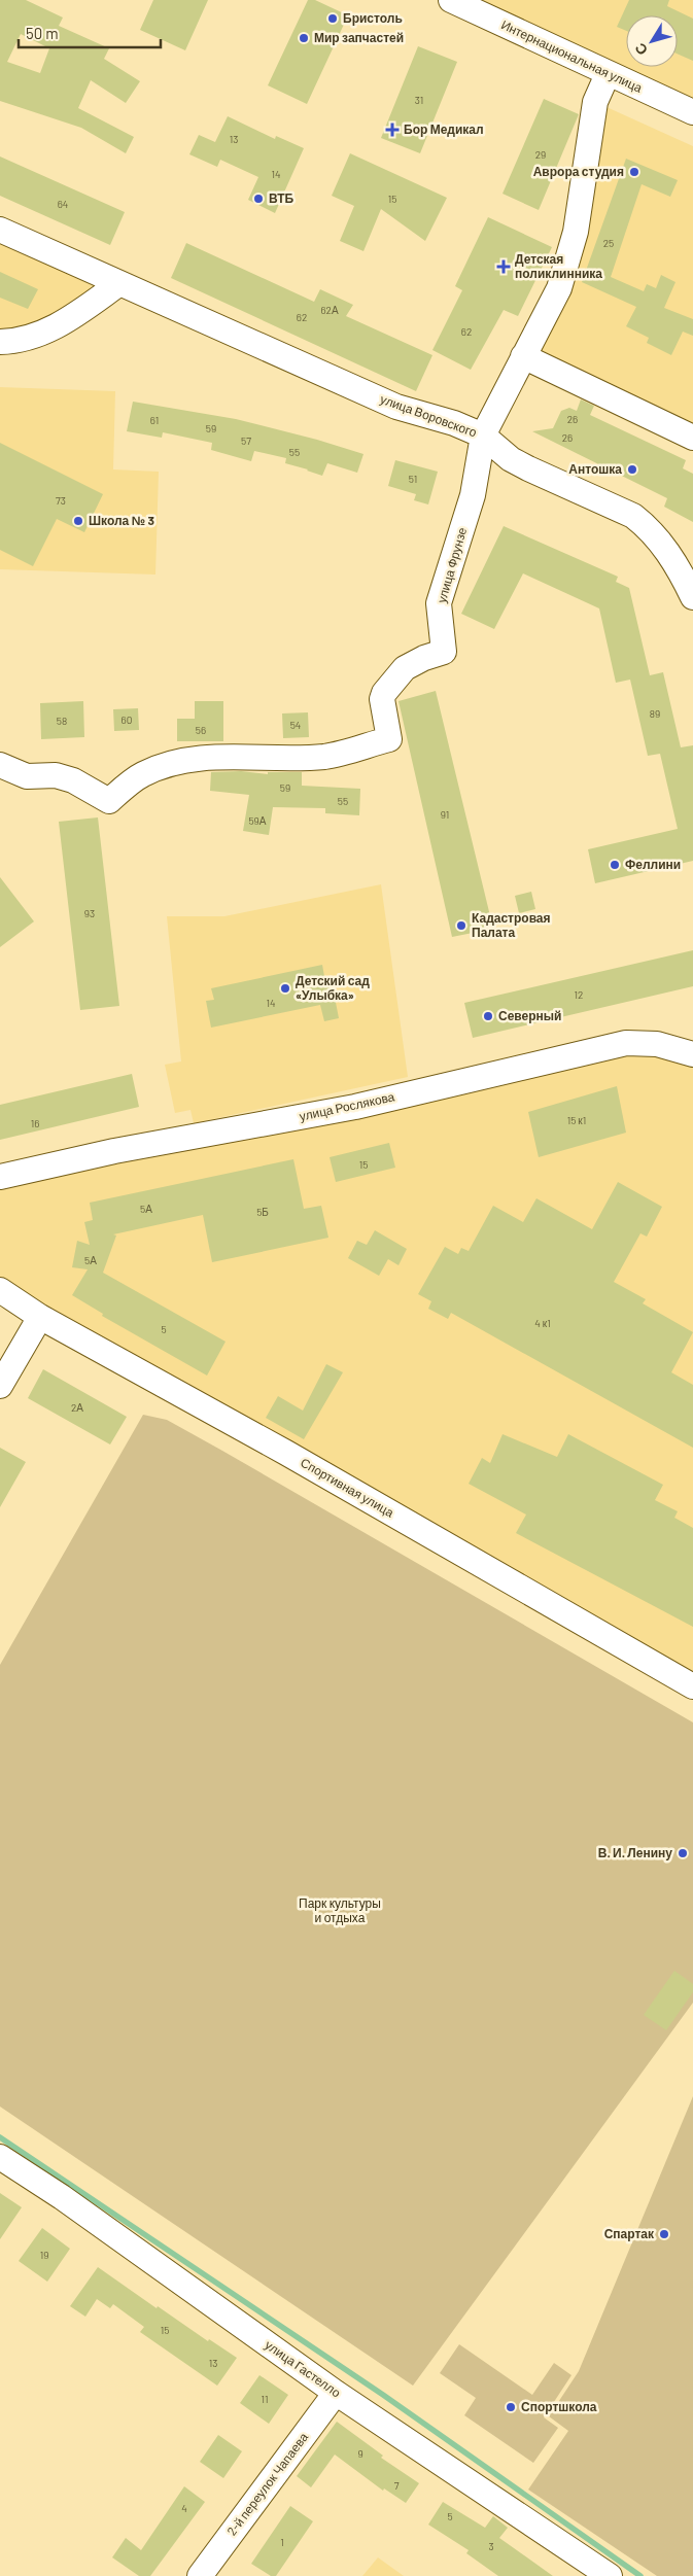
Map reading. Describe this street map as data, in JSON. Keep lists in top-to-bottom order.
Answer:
{
  "streets": {
    "street": [
      "Интернациональная улица",
      "улица Воровского",
      "улица Фрунзе",
      "улица Рослякова",
      "Спортивная улица",
      "улица Гастелло",
      "2-й переулок Чапаева"
    ]
  },
  "crossings": [
    ["Интернациональная улица", "улица Воровского"],
    ["улица Воровского", "улица Фрунзе"],
    ["улица Гастелло", "2-й переулок Чапаева"]
  ],
  "parks": ["Парк культуры и отдыха"],
  "places": {
    "other": [
      "Бристоль",
      "Мир запчастей",
      "Аврора студия",
      "ВТБ",
      "Антошка",
      "Школа № 3",
      "Феллини",
      "Кадастровая Палата",
      "Детский сад «Улыбка»",
      "Северный",
      "В. И. Ленину",
      "Спартак",
      "Спортшкола"
    ],
    "health": ["Бор Медикал", "Детская поликлинника"]
  },
  "house_numbers": [
    "31",
    "13",
    "29",
    "14",
    "15",
    "64",
    "25",
    "62А",
    "62",
    "62",
    "26",
    "61",
    "59",
    "26",
    "57",
    "55",
    "51",
    "73",
    "89",
    "60",
    "58",
    "54",
    "56",
    "59",
    "55",
    "91",
    "59А",
    "93",
    "12",
    "14",
    "15 к1",
    "16",
    "15",
    "5А",
    "5Б",
    "5А",
    "4 к1",
    "5",
    "2А",
    "19",
    "15",
    "13",
    "11",
    "9",
    "7",
    "4",
    "5",
    "1",
    "3"
  ],
  "scale_bar": "50 m",
  "north": "bottom left"
}
